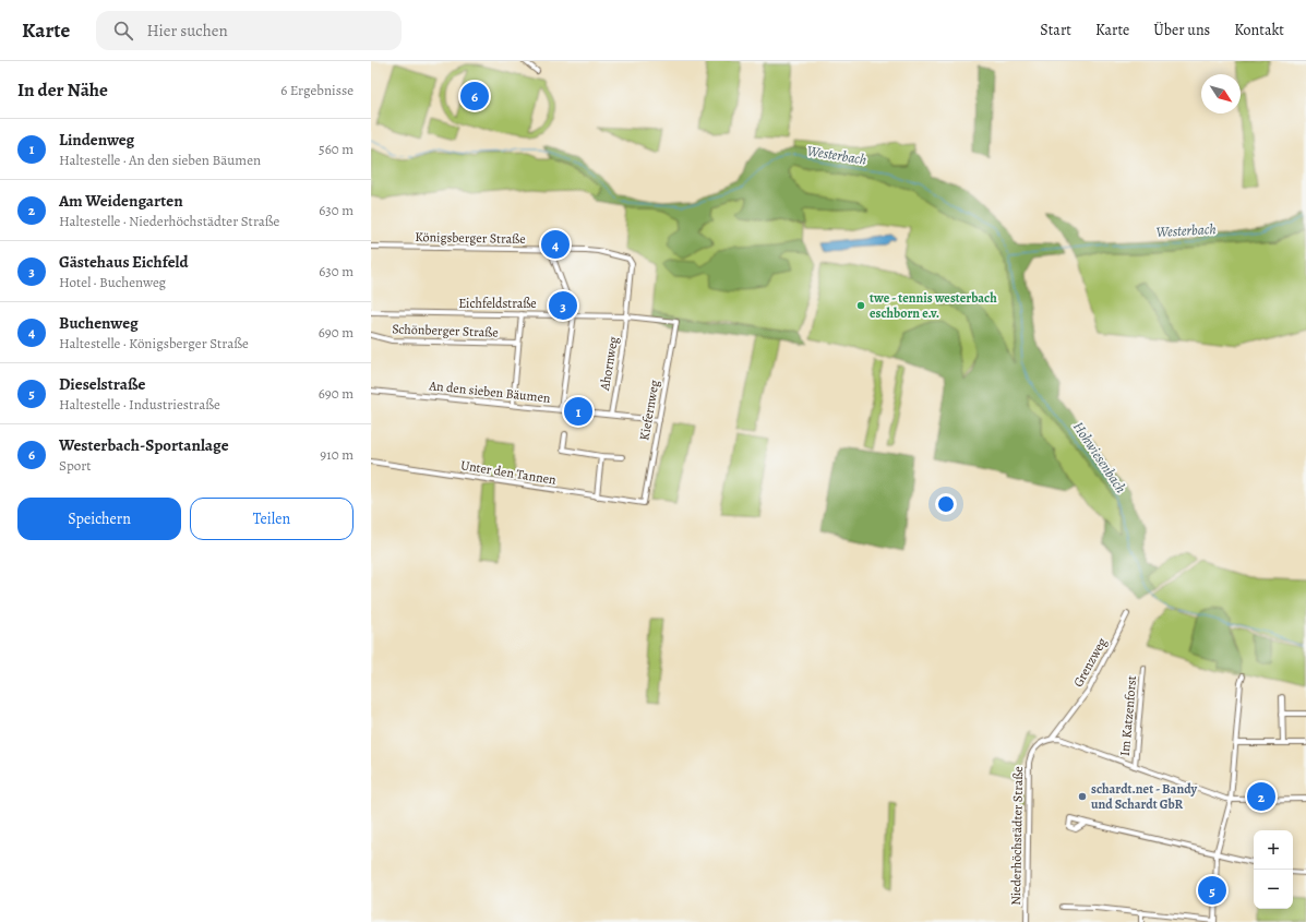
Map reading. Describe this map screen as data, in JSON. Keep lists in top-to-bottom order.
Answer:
{
  "streets": {
    "street": [
      "Königsberger Straße",
      "Eichfeldstraße",
      "Schönberger Straße",
      "Ahornweg",
      "An den sieben Bäumen",
      "Kiefernweg",
      "Unter den Tannen",
      "Grenzweg",
      "Im Katzenforst",
      "Niederhöchstädter Straße"
    ]
  },
  "crossings": [
    ["Königsberger Straße", "Ahornweg"],
    ["Eichfeldstraße", "Ahornweg"],
    ["Eichfeldstraße", "Kiefernweg"],
    ["Ahornweg", "An den sieben Bäumen"],
    ["An den sieben Bäumen", "Kiefernweg"],
    ["Kiefernweg", "Unter den Tannen"],
    ["Grenzweg", "Niederhöchstädter Straße"]
  ],
  "water": ["Westerbach", "Hohwiesenbach"],
  "places": ["twe - tennis westerbach eschborn e.v.", "schardt.net - Bandy und Schardt GbR"],
  "north": "bottom right",
  "page": {
    "header": "Karte",
    "search": "Hier suchen",
    "nav": [
      "Start",
      "Karte",
      "Über uns",
      "Kontakt"
    ],
    "heading": ["In der Nähe", "6 Ergebnisse"],
    "pins": [
      "6",
      "4",
      "3",
      "1",
      "2",
      "5"
    ],
    "list": [
      {
        "mark": "1",
        "name": "Lindenweg",
        "note": "Haltestelle · An den sieben Bäumen",
        "value": "560 m"
      },
      {
        "mark": "2",
        "name": "Am Weidengarten",
        "note": "Haltestelle · Niederhöchstädter Straße",
        "value": "630 m"
      },
      {
        "mark": "3",
        "name": "Gästehaus Eichfeld",
        "note": "Hotel · Buchenweg",
        "value": "630 m"
      },
      {
        "mark": "4",
        "name": "Buchenweg",
        "note": "Haltestelle · Königsberger Straße",
        "value": "690 m"
      },
      {
        "mark": "5",
        "name": "Dieselstraße",
        "note": "Haltestelle · Industriestraße",
        "value": "690 m"
      },
      {
        "mark": "6",
        "name": "Westerbach-Sportanlage",
        "note": "Sport",
        "value": "910 m"
      }
    ],
    "buttons": ["Speichern", "Teilen"],
    "map_buttons": ["+", "−"]
  }
}
